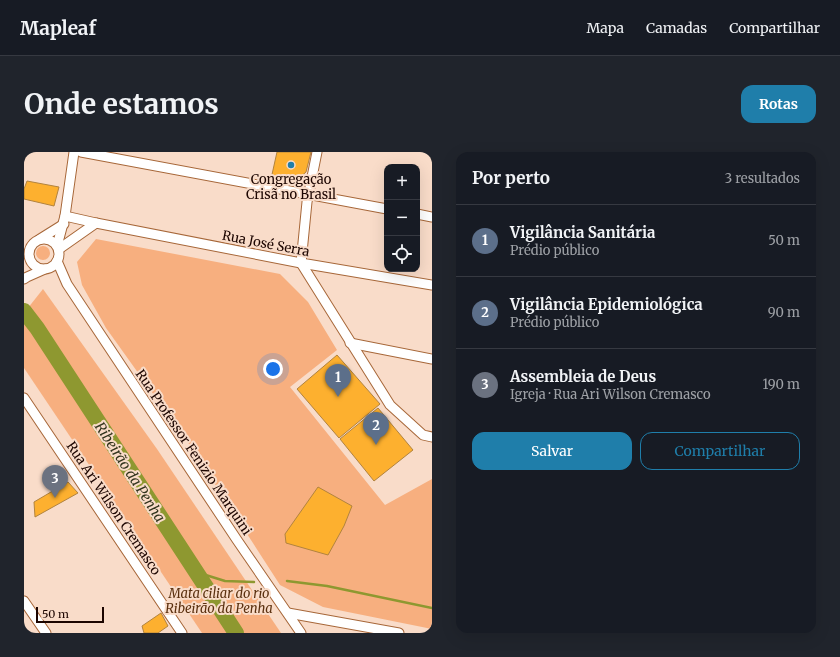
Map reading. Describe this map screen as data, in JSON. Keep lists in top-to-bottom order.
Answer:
{
  "streets": {
    "street": ["Rua José Serra", "Rua Professor Fenizio Marquini", "Rua Ari Wilson Cremasco"]
  },
  "water": ["Ribeirão da Penha"],
  "parks": ["Mata ciliar do rio Ribeirão da Penha"],
  "places": ["Congregação Crisã no Brasil"],
  "scale_bar": "50 m",
  "page": {
    "header": "Mapleaf",
    "nav": ["Mapa", "Camadas", "Compartilhar"],
    "buttons": [
      "Rotas",
      ["Salvar", "Compartilhar"]
    ],
    "title": "Onde estamos",
    "heading": ["Por perto", "3 resultados"],
    "map_buttons": ["+", "−"],
    "list": [
      {
        "mark": "1",
        "name": "Vigilância Sanitária",
        "note": "Prédio público",
        "value": "50 m"
      },
      {
        "mark": "2",
        "name": "Vigilância Epidemiológica",
        "note": "Prédio público",
        "value": "90 m"
      },
      {
        "mark": "3",
        "name": "Assembleia de Deus",
        "note": "Igreja · Rua Ari Wilson Cremasco",
        "value": "190 m"
      }
    ],
    "pins": ["1", "2", "3"],
    "scale": "50 m"
  }
}
